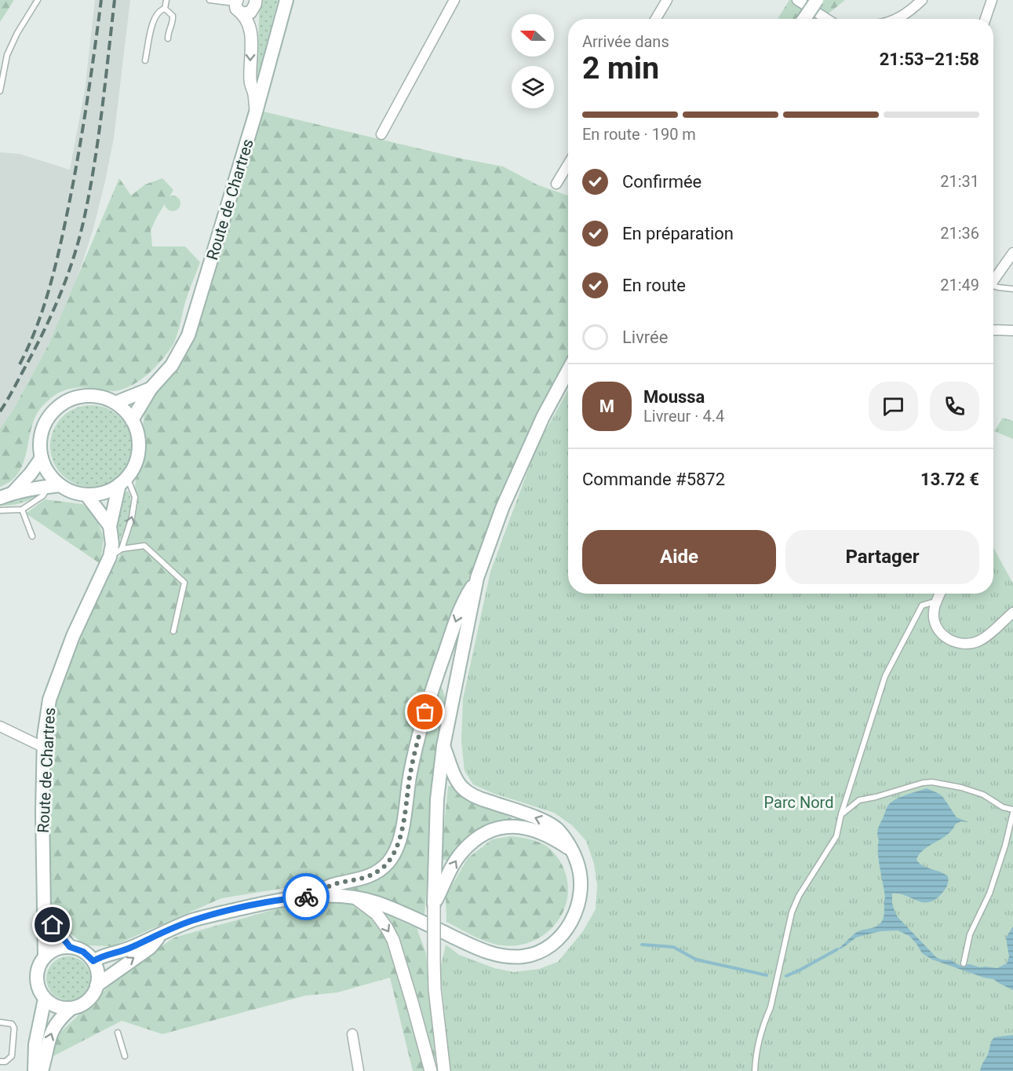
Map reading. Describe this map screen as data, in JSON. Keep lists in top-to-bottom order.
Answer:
{
  "streets": {
    "main road": ["Route de Chartres"]
  },
  "parks": ["Parc Nord"],
  "north": "left",
  "page": {
    "heading": ["2 min", "Arrivée dans", "21:53–21:58"],
    "panel": [
      "Moussa",
      "Livreur · 4.4",
      "Commande #5872",
      "13.72 €"
    ],
    "bar": "En route · 190 m",
    "list": [
      ["Confirmée", "21:31"],
      ["En préparation", "21:36"],
      ["En route", "21:49"],
      "Livrée"
    ],
    "round": "M",
    "buttons": ["Aide", "Partager"]
  }
}
